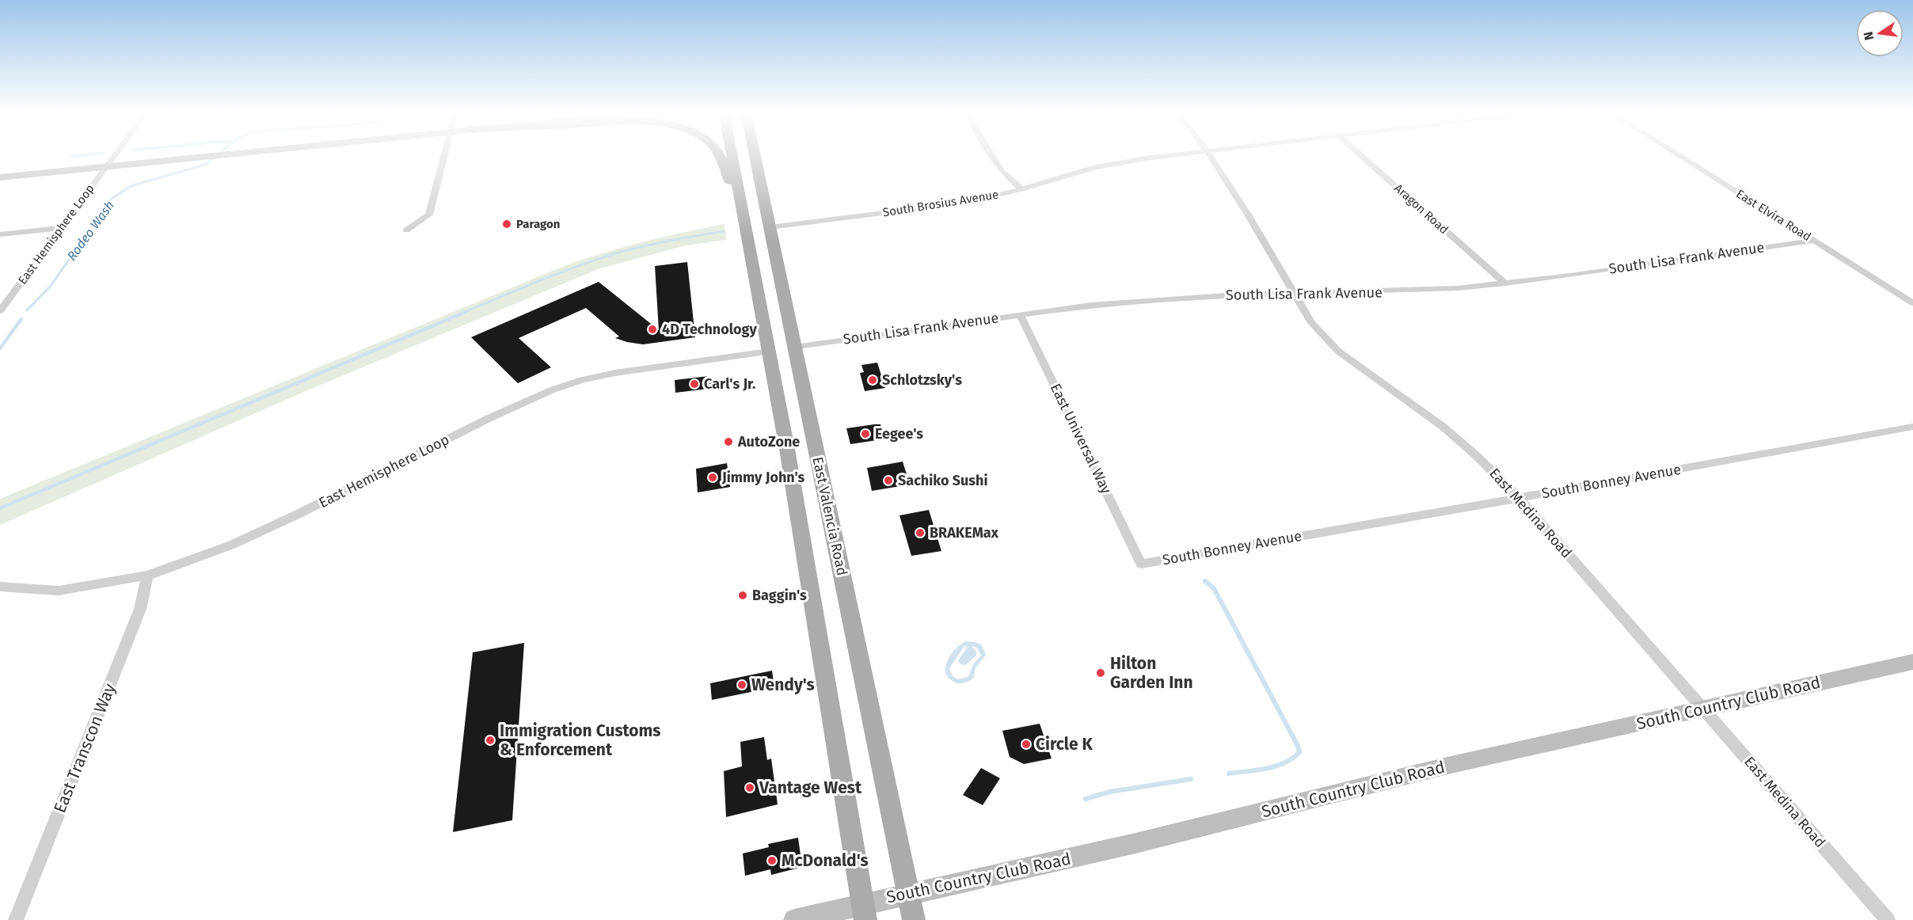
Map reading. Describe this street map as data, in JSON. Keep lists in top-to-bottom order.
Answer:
{
  "streets": {
    "main road": ["East Valencia Road"],
    "street": [
      "South Brosius Avenue",
      "Aragon Road",
      "East Elvira Road",
      "East Hemisphere Loop",
      "South Lisa Frank Avenue",
      "East Universal Way",
      "South Bonney Avenue",
      "East Medina Road",
      "South Country Club Road",
      "East Transcon Way"
    ]
  },
  "crossings": [
    ["South Brosius Avenue", "East Valencia Road"],
    ["Aragon Road", "South Lisa Frank Avenue"],
    ["East Elvira Road", "South Lisa Frank Avenue"],
    ["East Hemisphere Loop", "East Valencia Road"],
    ["East Hemisphere Loop", "East Transcon Way"],
    ["South Lisa Frank Avenue", "East Universal Way"],
    ["South Lisa Frank Avenue", "East Medina Road"],
    ["South Lisa Frank Avenue", "East Valencia Road"],
    ["East Universal Way", "South Bonney Avenue"],
    ["South Bonney Avenue", "East Medina Road"],
    ["East Medina Road", "South Country Club Road"],
    ["East Valencia Road", "South Country Club Road"]
  ],
  "water": ["Rodeo Wash"],
  "places": [
    "Paragon",
    "4D Technology",
    "Schlotzsky's",
    "Carl's Jr.",
    "Eegee's",
    "AutoZone",
    "Jimmy John's",
    "Sachiko Sushi",
    "BRAKEMax",
    "Baggin's",
    "Hilton Garden Inn",
    "Wendy's",
    "Immigration Customs & Enforcement",
    "Circle K",
    "Vantage West",
    "McDonald's"
  ],
  "north": "left"
}
